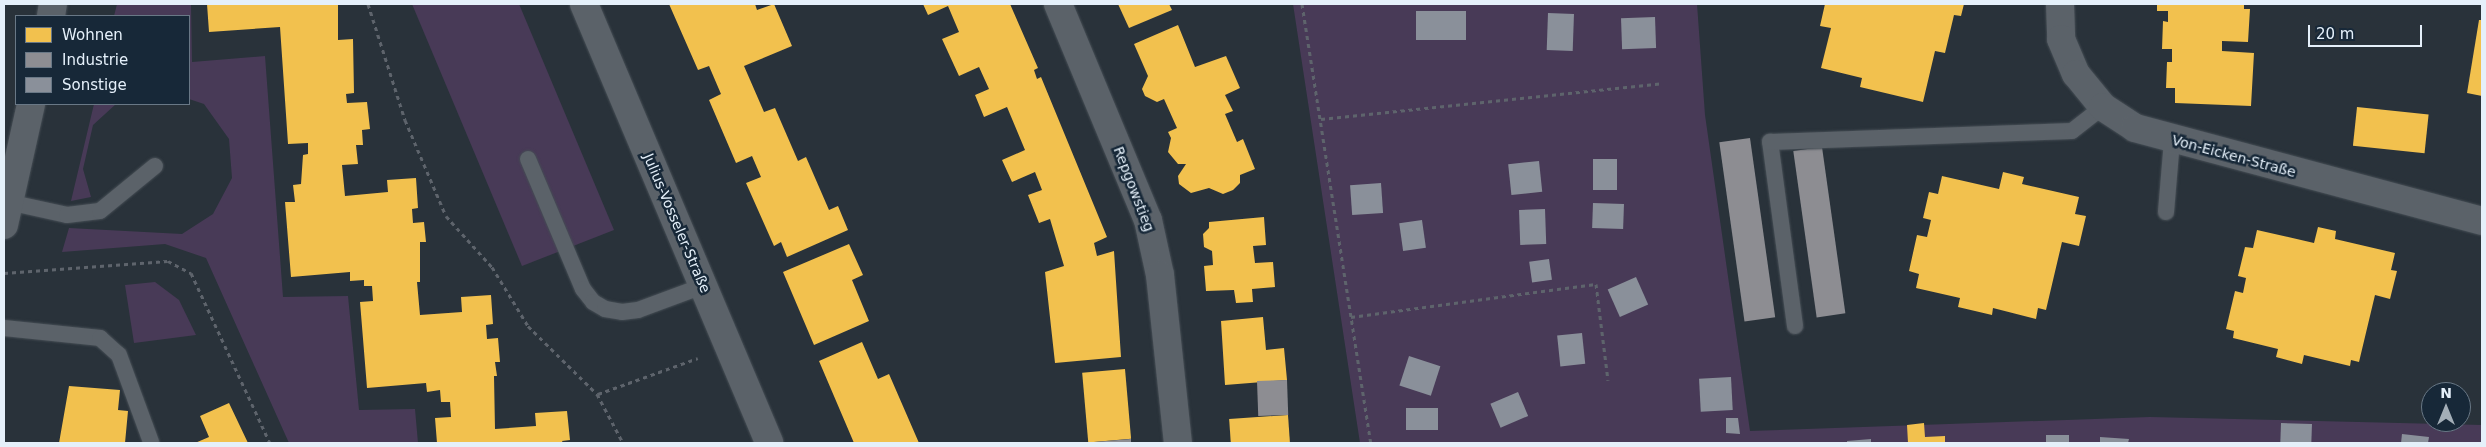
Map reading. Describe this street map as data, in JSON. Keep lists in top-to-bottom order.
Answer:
{
  "streets": {
    "street": ["Von-Eicken-Straße", "Repgowstieg", "Julius-Vosseler-Straße"]
  },
  "legend": ["Wohnen", "Industrie", "Sonstige"],
  "scale_bar": "20 m",
  "north": "top"
}
